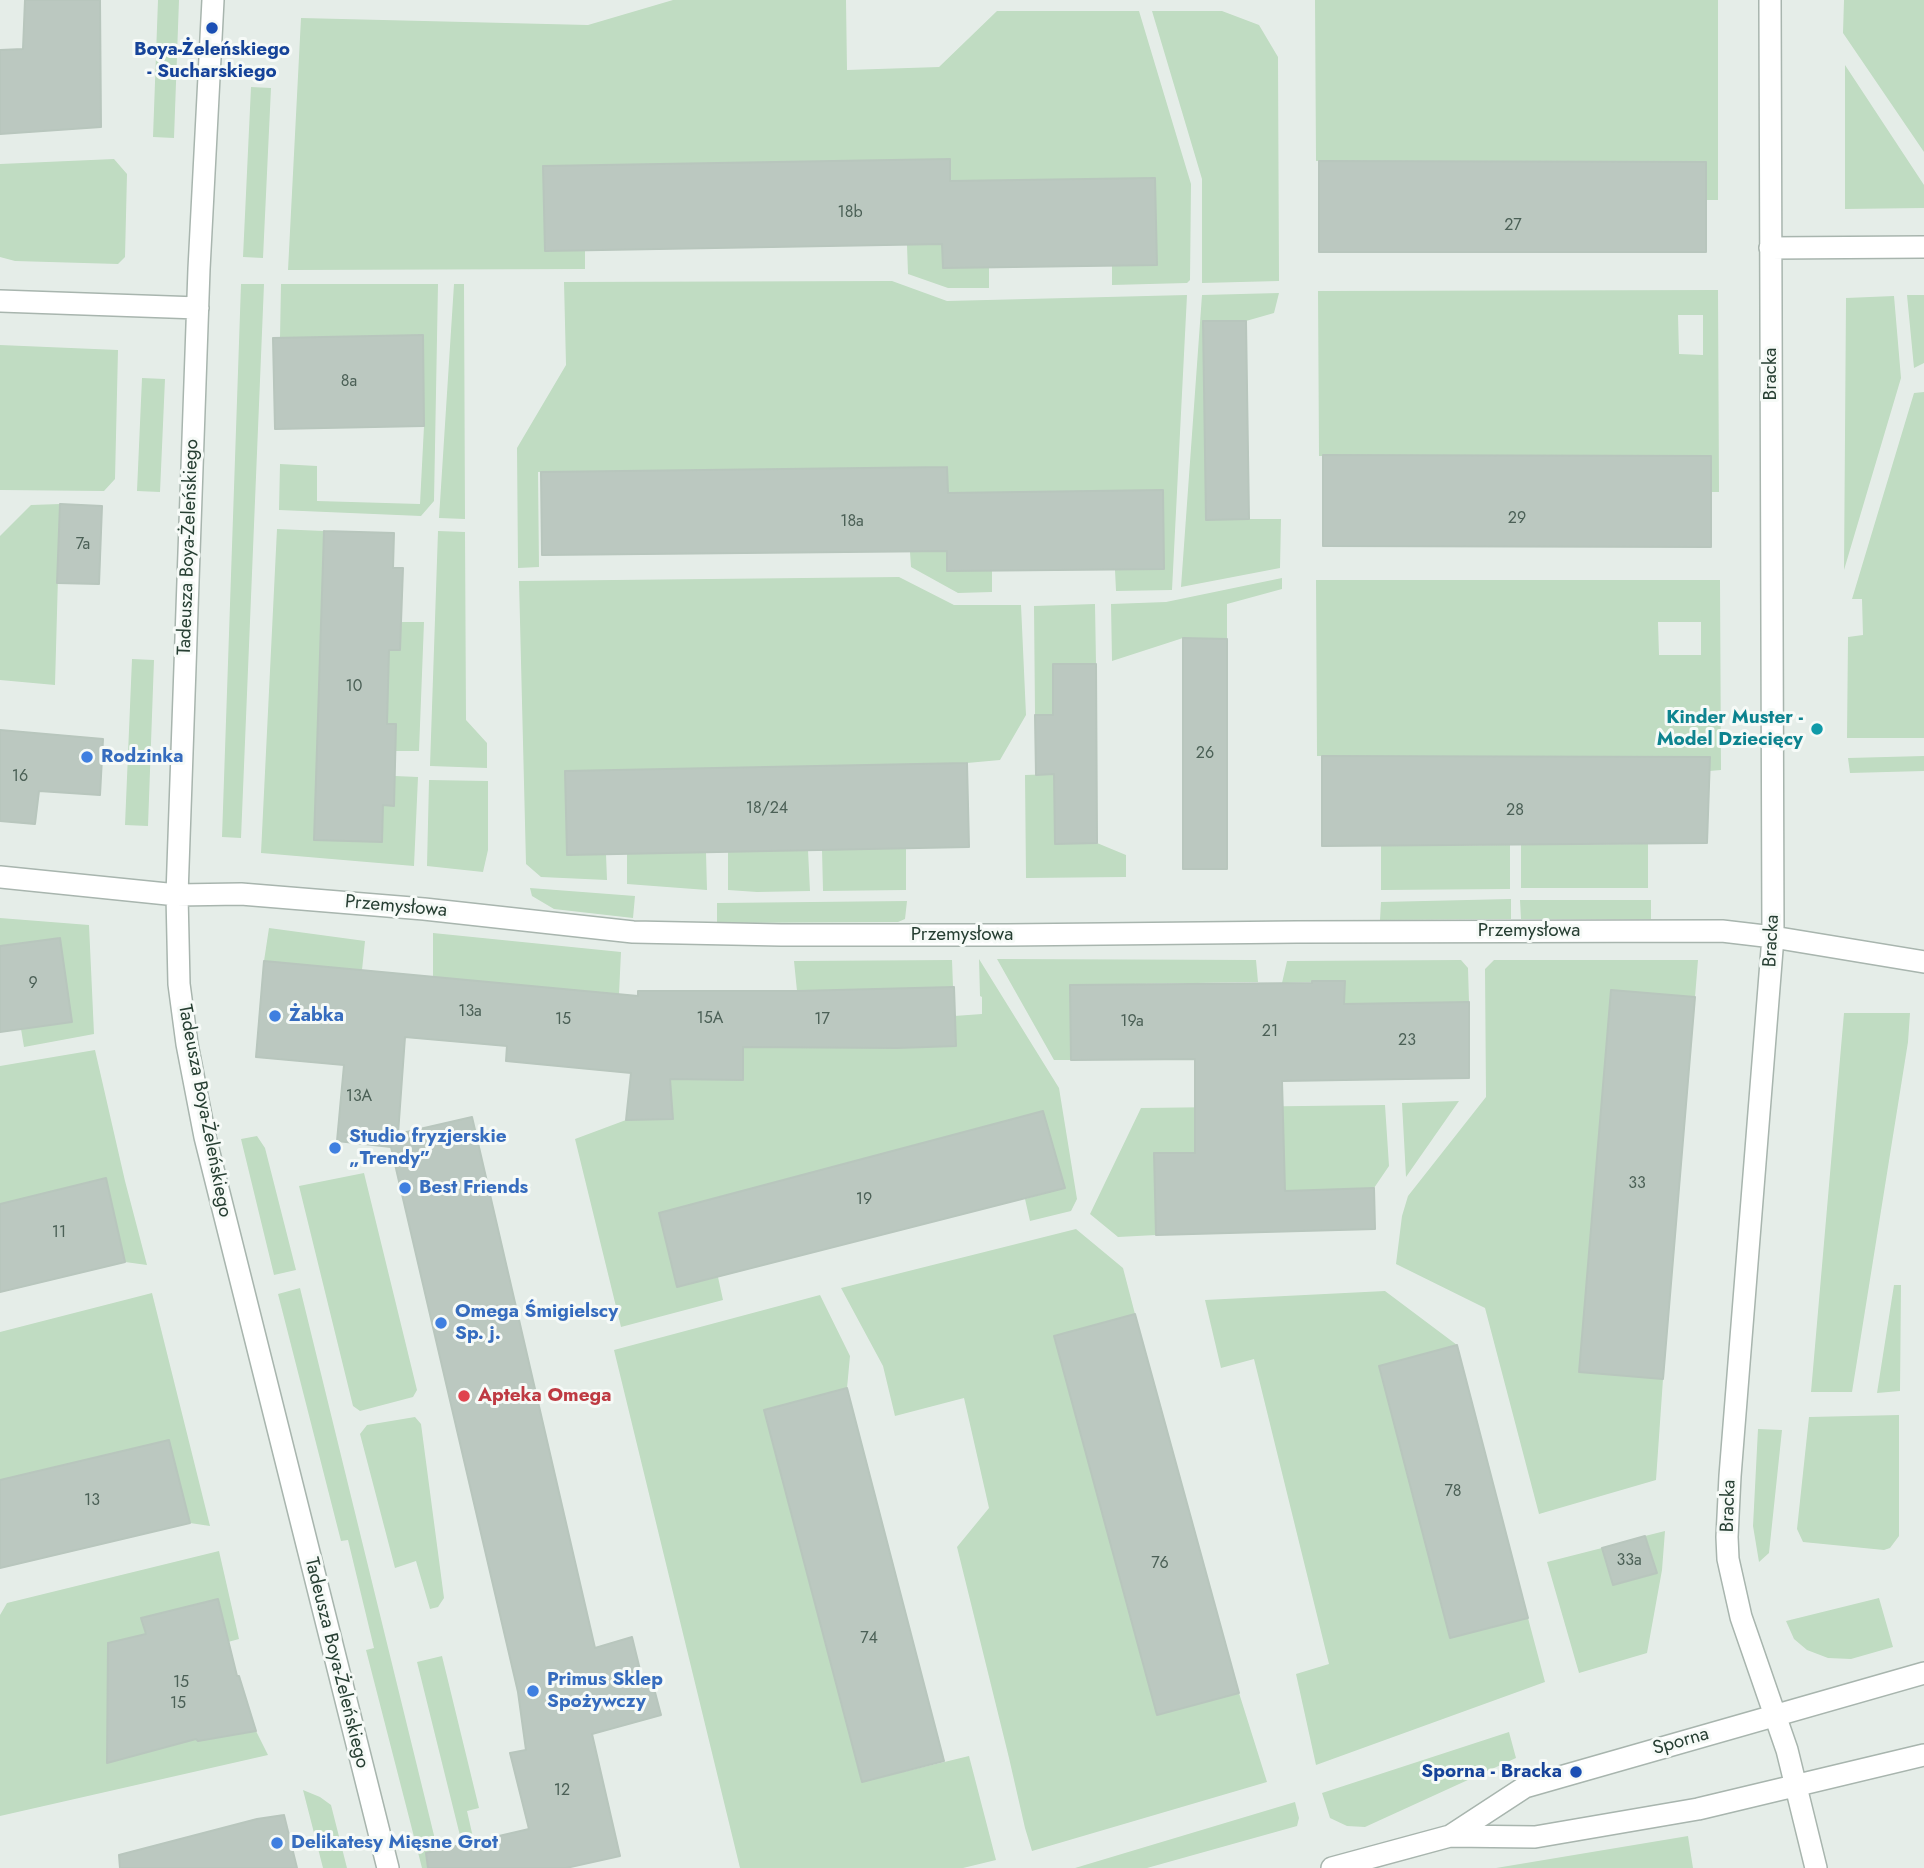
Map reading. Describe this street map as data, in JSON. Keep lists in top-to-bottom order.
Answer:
{
  "streets": {
    "street": [
      "Bracka",
      "Tadeusza Boya-Żeleńskiego",
      "Przemysłowa",
      "Sporna"
    ]
  },
  "crossings": [
    ["Bracka", "Przemysłowa"],
    ["Bracka", "Sporna"],
    ["Tadeusza Boya-Żeleńskiego", "Przemysłowa"]
  ],
  "places": [
    "Boya-Żeleńskiego - Sucharskiego",
    "Kinder Muster - Model Dziecięcy",
    "Rodzinka",
    "Żabka",
    "Studio fryzjerskie „Trendy”",
    "Best Friends",
    "Omega Śmigielscy Sp. j.",
    "Apteka Omega",
    "Primus Sklep Spożywczy",
    "Sporna - Bracka",
    "Delikatesy Mięsne Grot"
  ],
  "house_numbers": [
    "18b",
    "27",
    "8a",
    "29",
    "18a",
    "7a",
    "10",
    "26",
    "16",
    "18/24",
    "28",
    "9",
    "13a",
    "15A",
    "15",
    "17",
    "19a",
    "21",
    "23",
    "13A",
    "33",
    "19",
    "11",
    "78",
    "13",
    "33a",
    "76",
    "74",
    "15",
    "15",
    "12"
  ]
}
